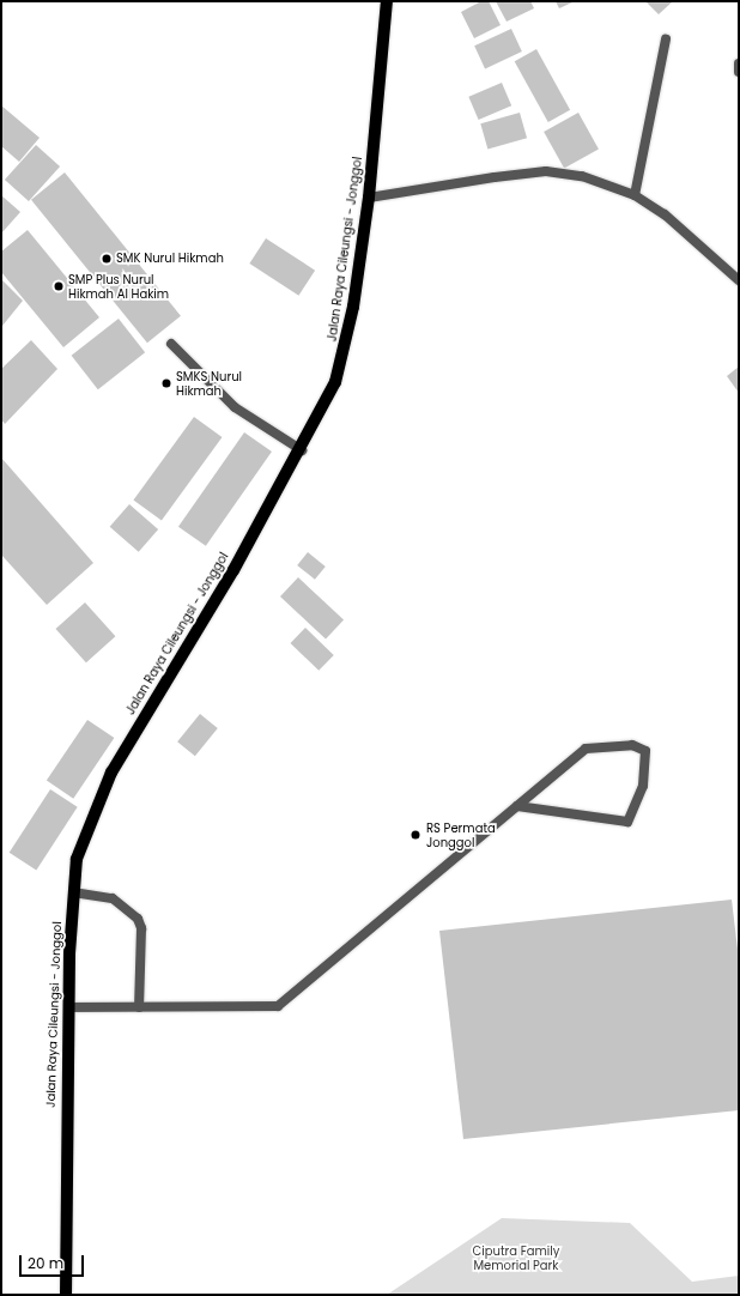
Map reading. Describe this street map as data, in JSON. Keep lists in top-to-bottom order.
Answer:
{
  "streets": {
    "main road": ["Jalan Raya Cileungsi - Jonggol"]
  },
  "parks": ["Ciputra Family Memorial Park"],
  "places": [
    "SMK Nurul Hikmah",
    "SMP Plus Nurul Hikmah Al Hakim",
    "SMKS Nurul Hikmah",
    "RS Permata Jonggol"
  ],
  "scale_bar": "20 m"
}
